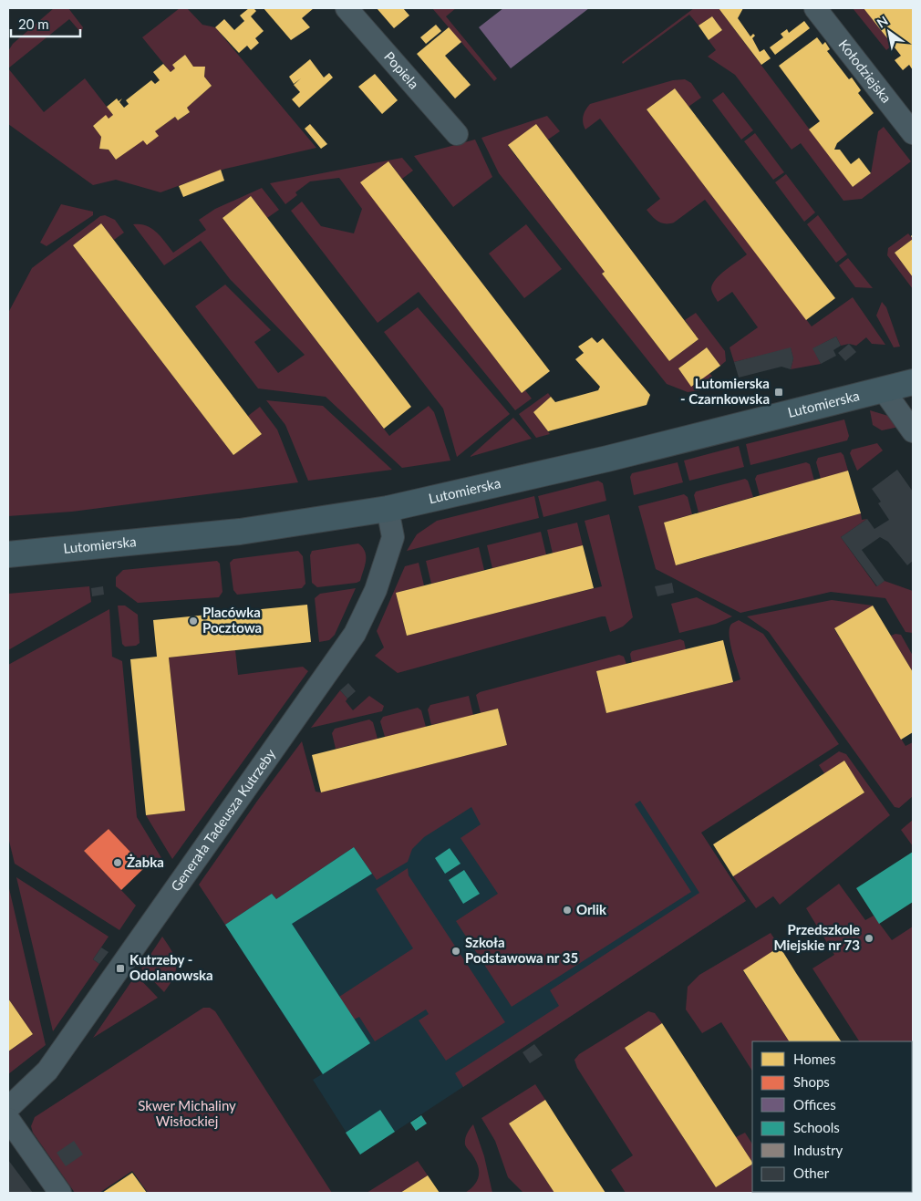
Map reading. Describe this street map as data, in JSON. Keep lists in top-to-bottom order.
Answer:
{
  "streets": {
    "main road": ["Lutomierska"],
    "street": ["Kołodziejska", "Popiela", "Generała Tadeusza Kutrzeby"]
  },
  "crossings": [
    ["Lutomierska", "Generała Tadeusza Kutrzeby"]
  ],
  "parks": ["Skwer Michaliny Wisłockiej"],
  "places": {
    "transit": ["Lutomierska - Czarnkowska", "Kutrzeby - Odolanowska"],
    "other": [
      "Placówka Pocztowa",
      "Żabka",
      "Orlik",
      "Przedszkole Miejskie nr 73",
      "Szkoła Podstawowa nr 35"
    ]
  },
  "legend": [
    "Homes",
    "Shops",
    "Offices",
    "Schools",
    "Industry",
    "Other"
  ],
  "scale_bar": "20 m",
  "north": "top left"
}
